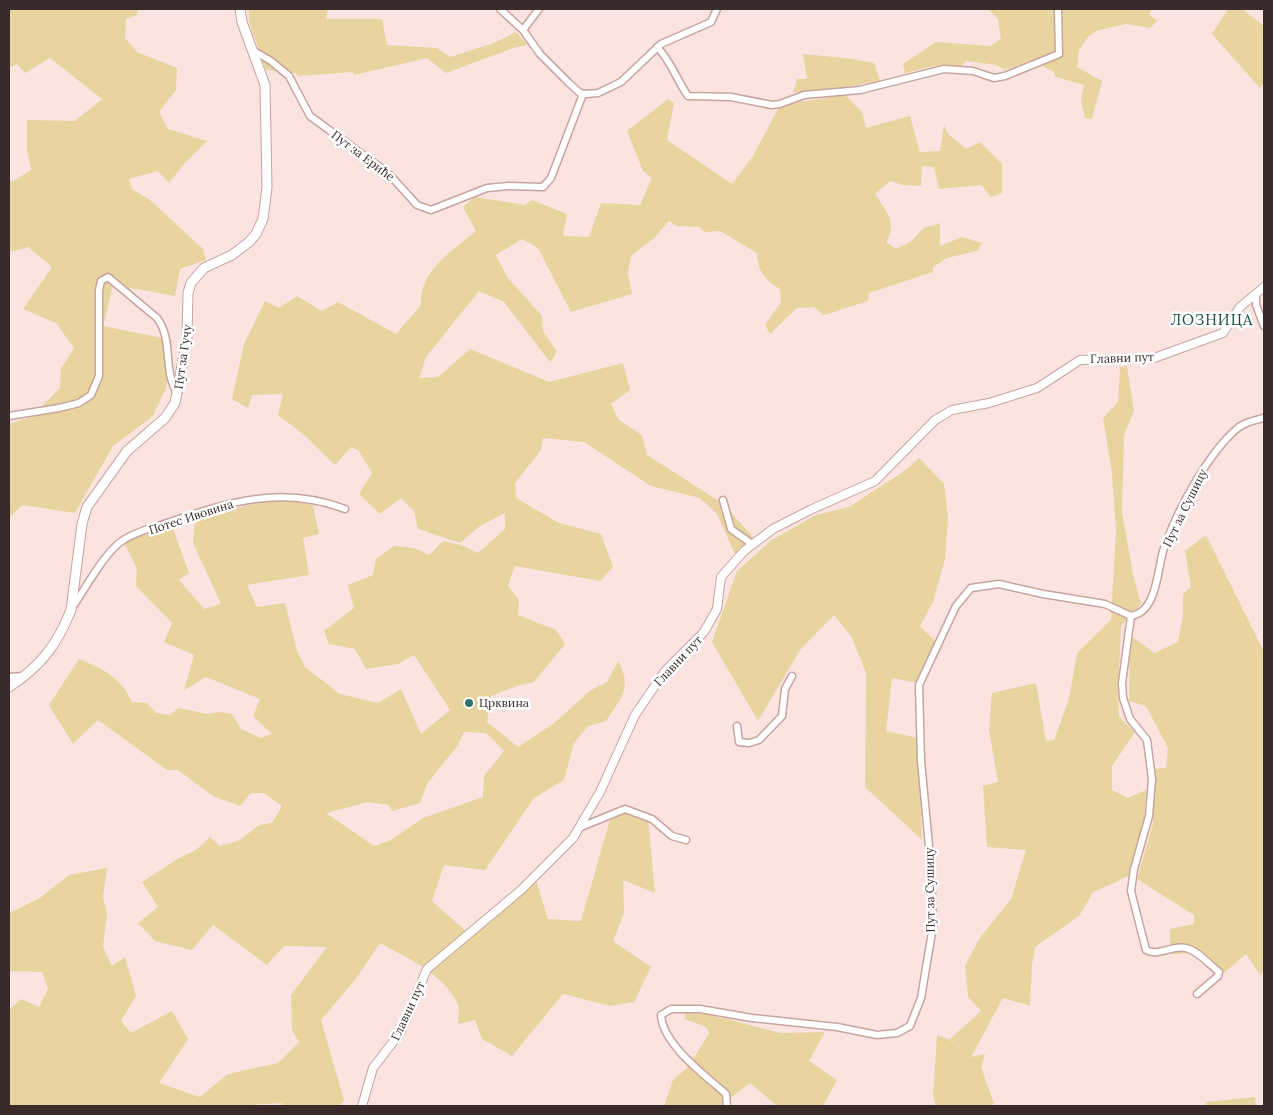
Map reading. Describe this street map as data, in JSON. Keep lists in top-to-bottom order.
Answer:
{
  "streets": {
    "main road": ["Пут за Гучу"],
    "street": [
      "Пут за Ериће",
      "Главни пут",
      "Пут за Сушицу",
      "Потес Ивовина"
    ]
  },
  "crossings": [
    ["Пут за Ериће", "Пут за Гучу"],
    ["Пут за Гучу", "Потес Ивовина"]
  ],
  "districts": ["ЛОЗНИЦА"],
  "places": ["Црквина"]
}
